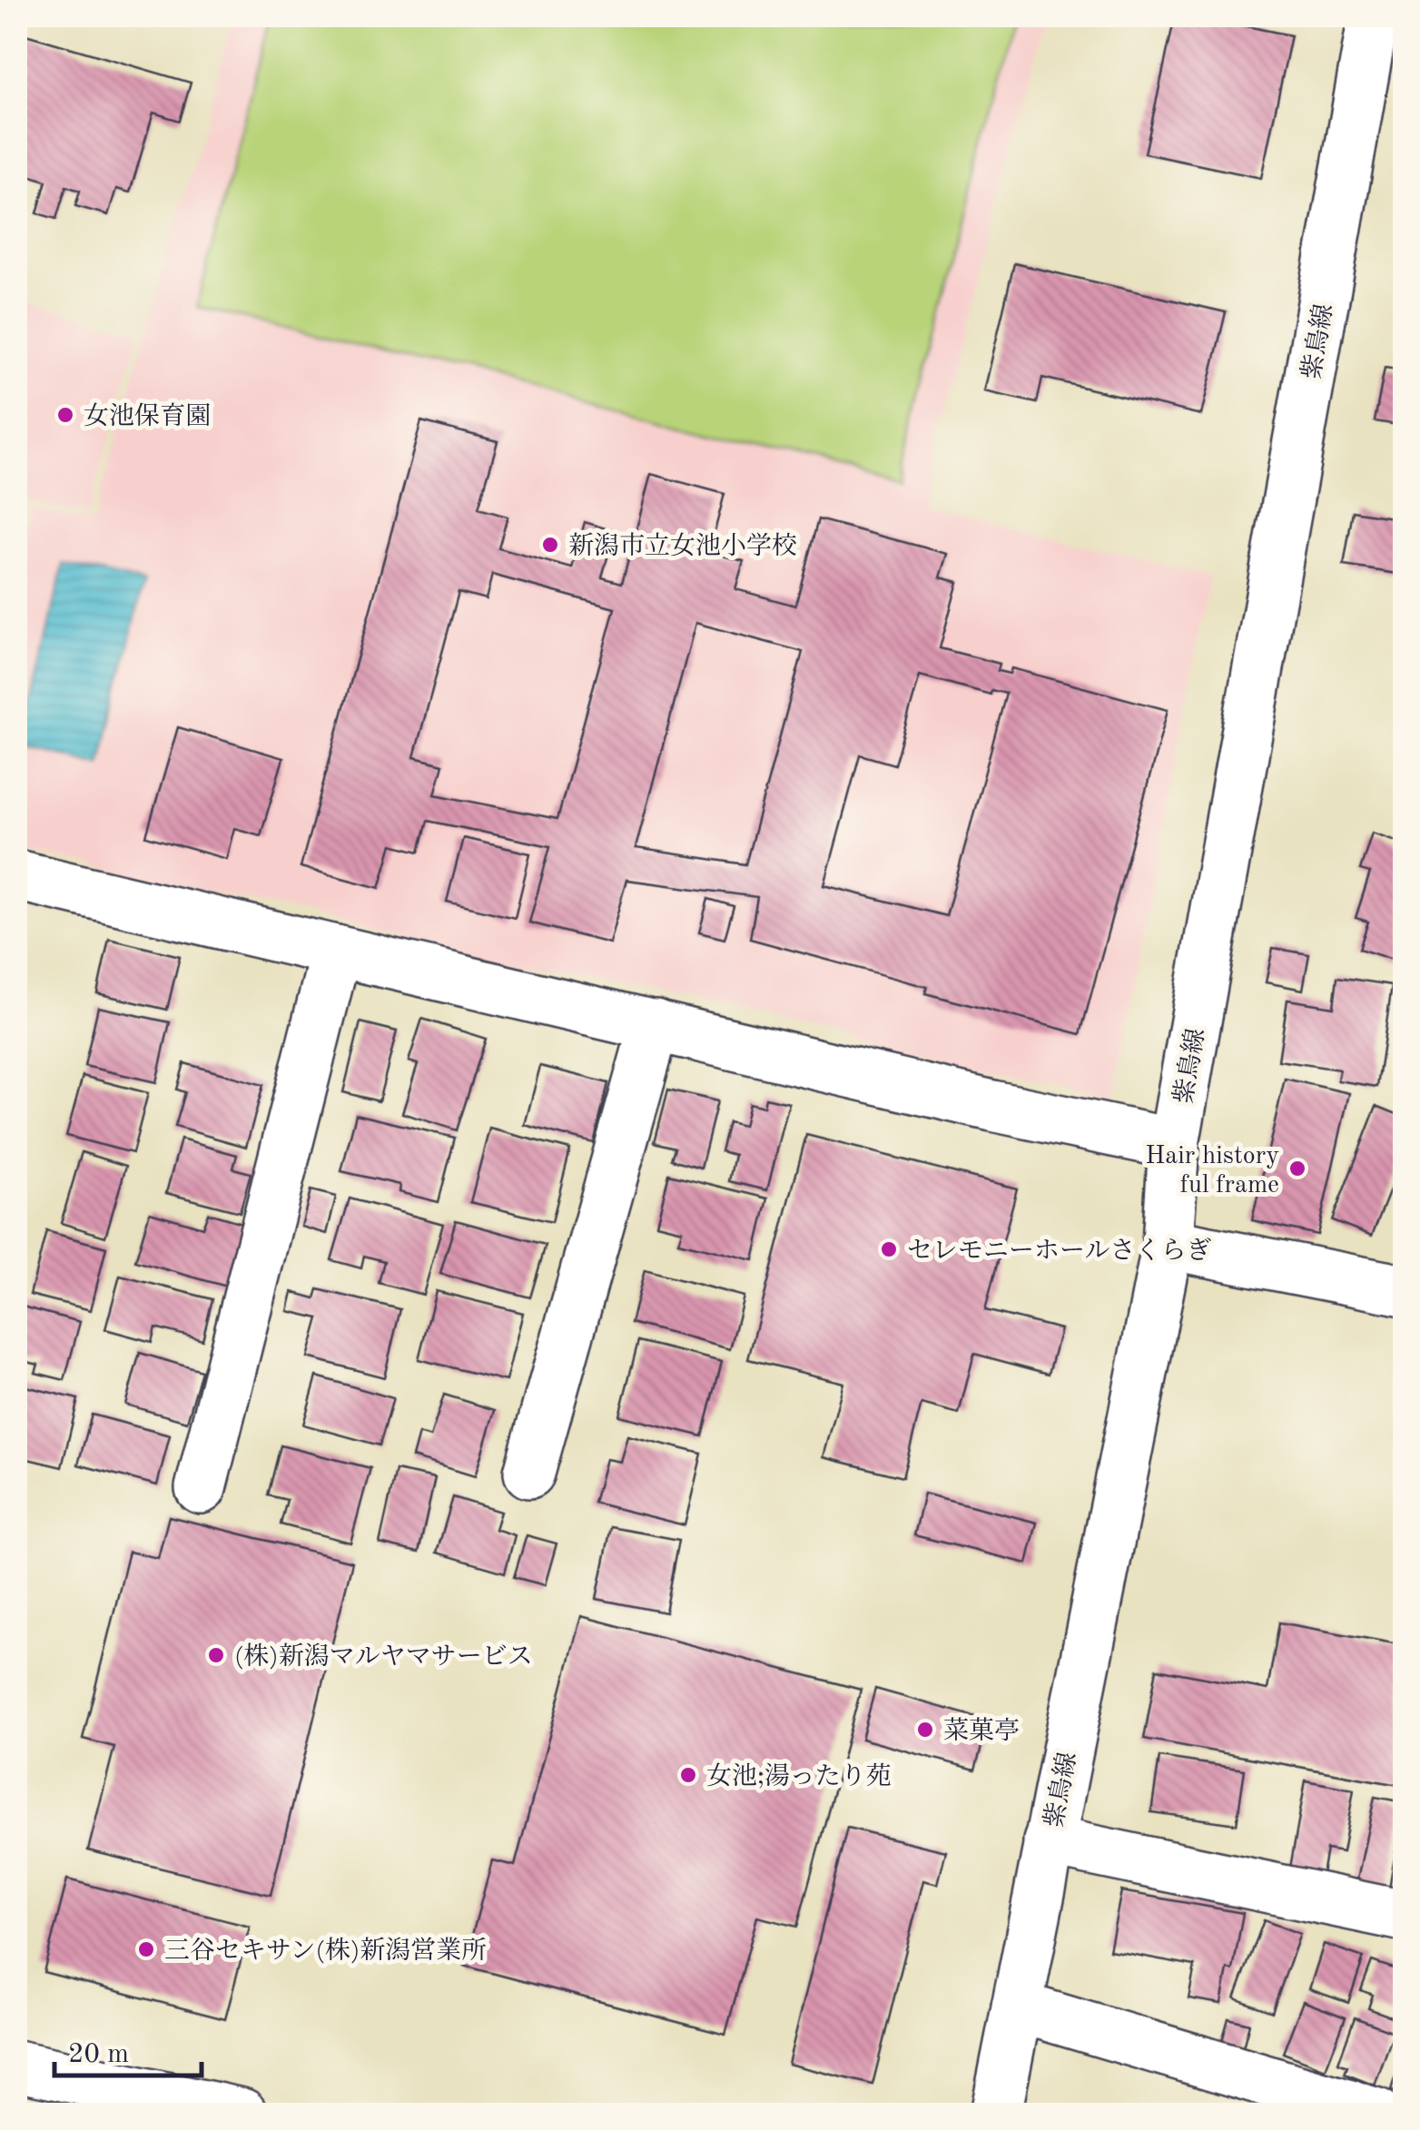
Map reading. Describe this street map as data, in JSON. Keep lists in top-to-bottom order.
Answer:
{
  "streets": {
    "street": ["紫鳥線"]
  },
  "places": [
    "女池保育園",
    "新潟市立女池小学校",
    "Hair history ful frame",
    "セレモニーホールさくらぎ",
    "(株)新潟マルヤマサービス",
    "菜菓亭",
    "女池;湯ったり苑",
    "三谷セキサン(株)新潟営業所"
  ],
  "scale_bar": "20 m"
}
